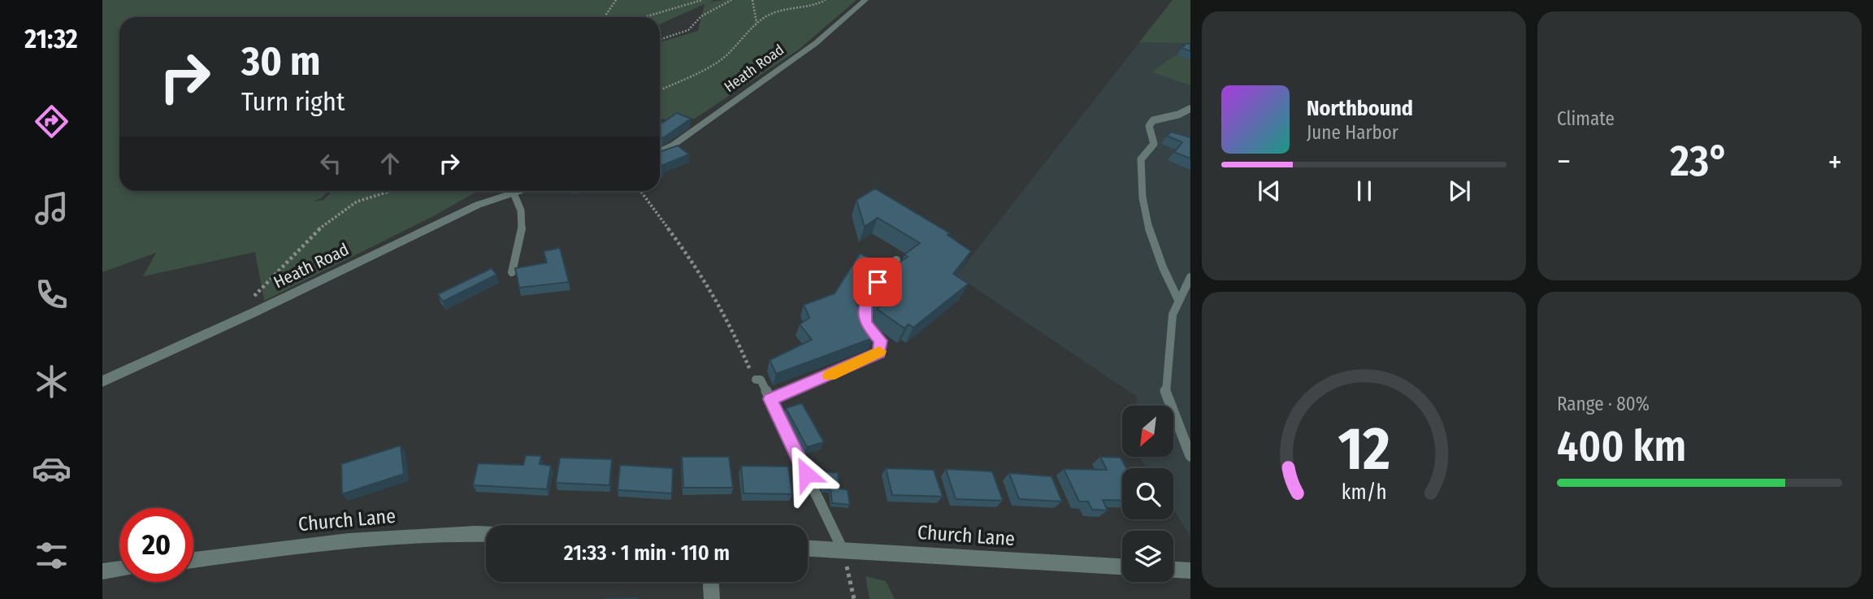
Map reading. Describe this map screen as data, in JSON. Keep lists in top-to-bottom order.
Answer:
{
  "streets": {
    "street": ["Heath Road", "Church Lane"]
  },
  "north": "bottom left",
  "page": {
    "tabs": "21:32",
    "tile": [
      "Climate",
      ["Range · 80%", "400 km"]
    ],
    "turn": ["30 m", "Turn right"],
    "song": ["Northbound", "June Harbor"],
    "heat": ["−", "23°", "+"],
    "limit": "20",
    "trip": "21:33 · 1 min · 110 m",
    "gauge": ["12", "km/h"]
  }
}
